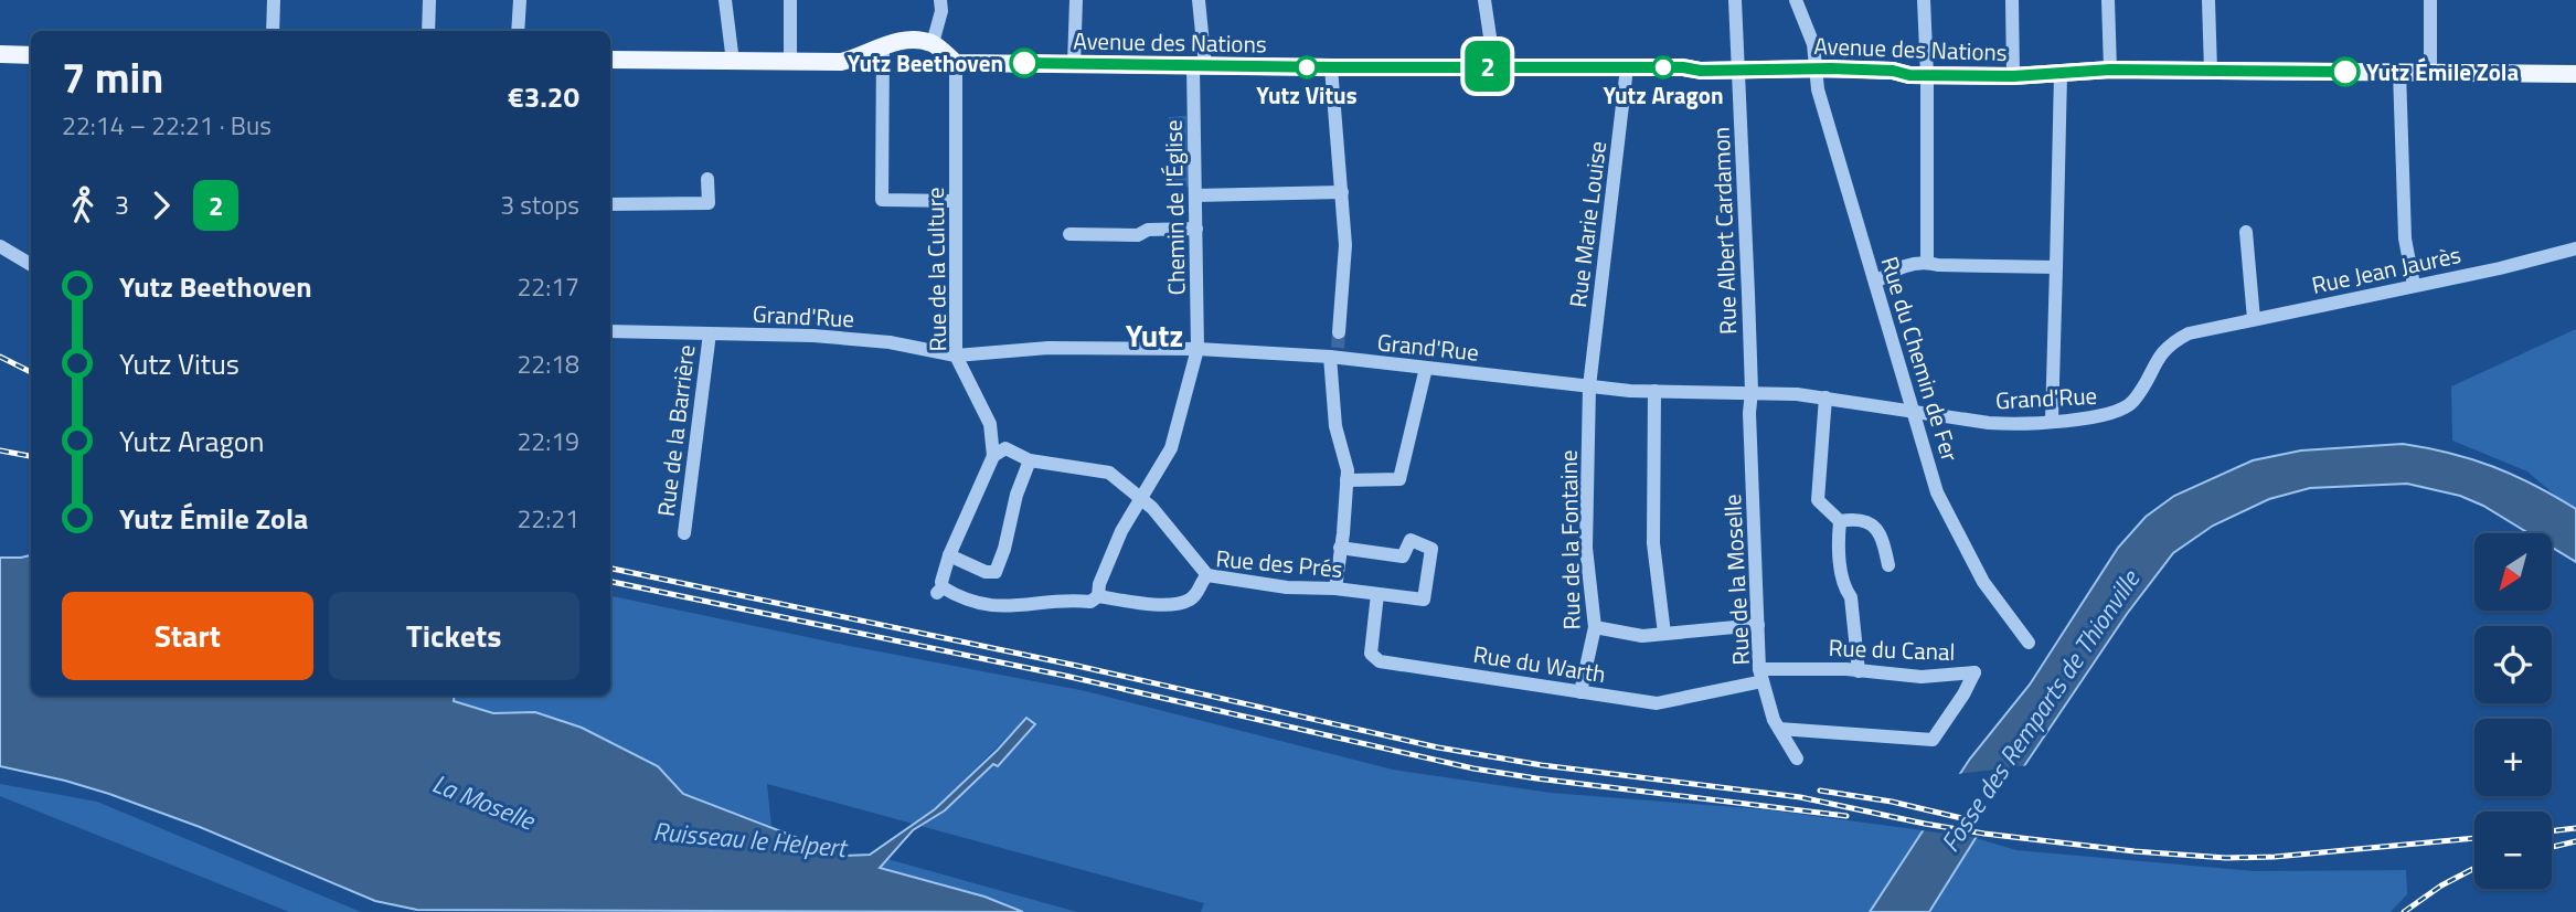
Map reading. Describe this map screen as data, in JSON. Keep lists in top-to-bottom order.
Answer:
{
  "streets": {
    "main road": ["Avenue des Nations"],
    "street": [
      "Chemin de l'Église",
      "Rue Marie Louise",
      "Rue Albert Cardamon",
      "Rue de la Culture",
      "Rue Jean Jaurès",
      "Grand'Rue",
      "Rue du Chemin de Fer",
      "Rue de la Barrière",
      "Rue de la Fontaine",
      "Rue des Prés",
      "Rue de la Moselle",
      "Rue du Canal",
      "Rue du Warth"
    ]
  },
  "crossings": [
    ["Avenue des Nations", "Chemin de l'Église"],
    ["Avenue des Nations", "Rue Marie Louise"],
    ["Avenue des Nations", "Rue Albert Cardamon"],
    ["Avenue des Nations", "Rue de la Culture"],
    ["Avenue des Nations", "Rue du Chemin de Fer"],
    ["Chemin de l'Église", "Grand'Rue"],
    ["Chemin de l'Église", "Rue des Prés"],
    ["Rue Marie Louise", "Grand'Rue"],
    ["Rue Marie Louise", "Rue de la Fontaine"],
    ["Rue Albert Cardamon", "Grand'Rue"],
    ["Rue Albert Cardamon", "Rue de la Moselle"],
    ["Rue de la Culture", "Grand'Rue"],
    ["Rue Jean Jaurès", "Grand'Rue"],
    ["Grand'Rue", "Rue du Chemin de Fer"],
    ["Grand'Rue", "Rue de la Barrière"],
    ["Grand'Rue", "Rue de la Fontaine"],
    ["Grand'Rue", "Rue de la Moselle"],
    ["Rue de la Fontaine", "Rue du Warth"],
    ["Rue des Prés", "Rue du Warth"],
    ["Rue de la Moselle", "Rue du Canal"],
    ["Rue de la Moselle", "Rue du Warth"],
    ["Rue du Canal", "Rue du Warth"]
  ],
  "districts": ["Yutz"],
  "water": ["Fosse des Remparts de Thionville", "La Moselle", "Ruisseau le Helpert"],
  "places": [
    "Yutz Beethoven",
    "Yutz Vitus",
    "Yutz Aragon",
    "Yutz Émile Zola"
  ],
  "lines": ["bus line 2"],
  "north": "bottom left",
  "page": {
    "on_map": "2",
    "heading": ["7 min", "22:14 – 22:21 · Bus", "€3.20"],
    "legs": ["3", "2", "3 stops"],
    "list": [
      {
        "name": "Yutz Beethoven",
        "value": "22:17"
      },
      {
        "name": "Yutz Vitus",
        "value": "22:18"
      },
      {
        "name": "Yutz Aragon",
        "value": "22:19"
      },
      {
        "name": "Yutz Émile Zola",
        "value": "22:21"
      }
    ],
    "map_buttons": ["+", "−"],
    "buttons": ["Start", "Tickets"]
  }
}
